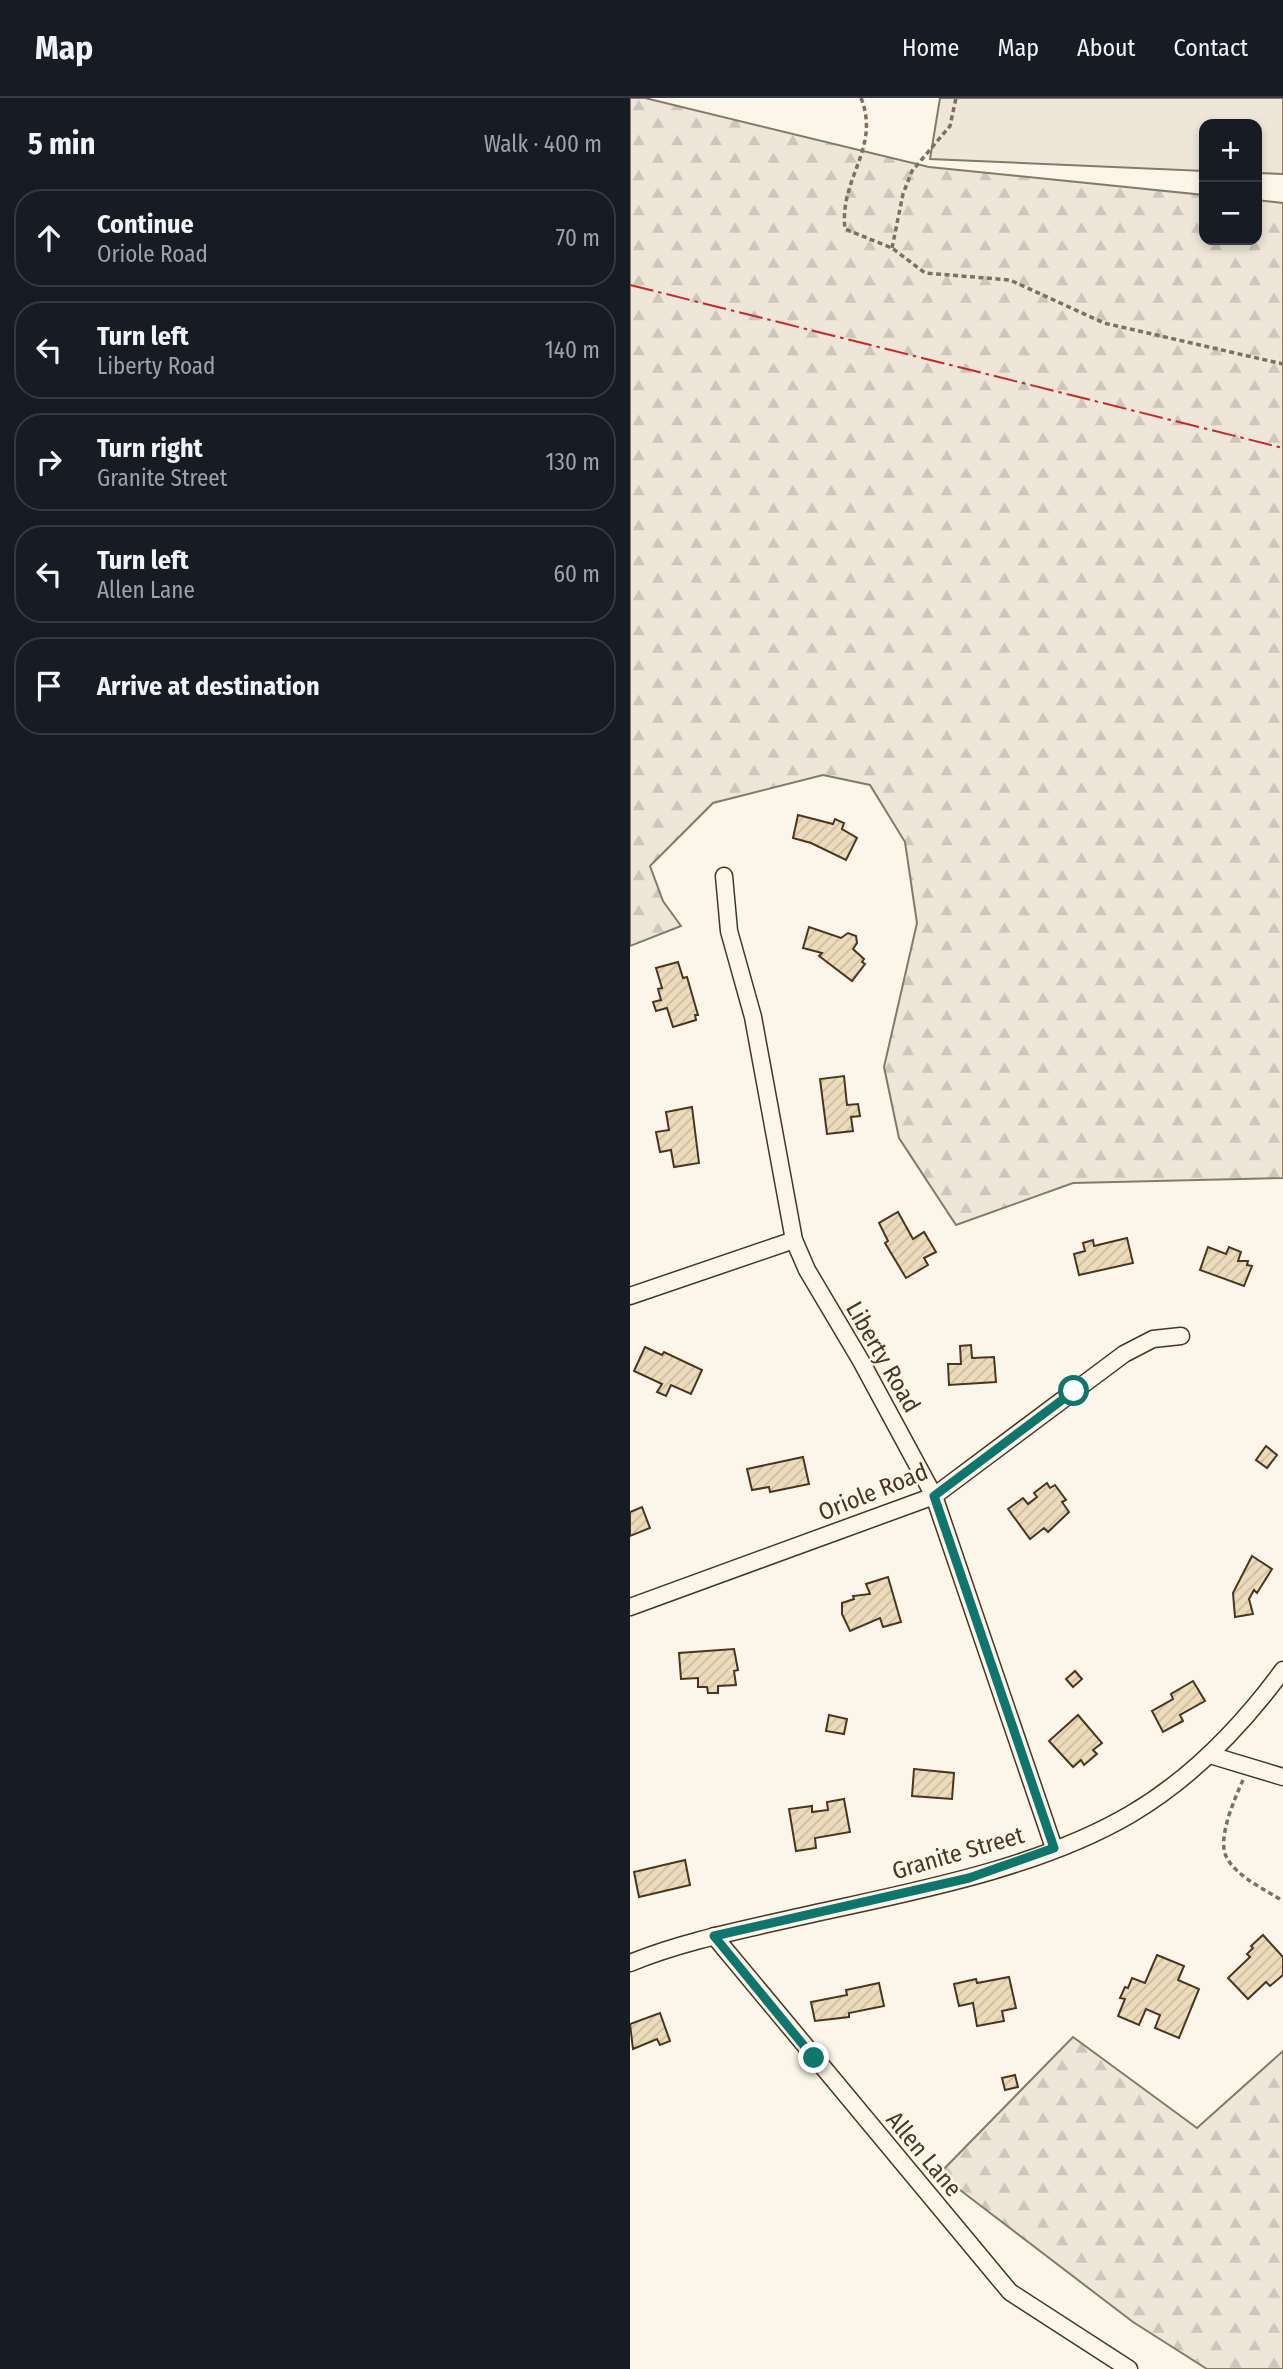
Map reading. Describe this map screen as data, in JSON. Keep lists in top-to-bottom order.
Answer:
{
  "streets": {
    "street": [
      "Liberty Road",
      "Oriole Road",
      "Granite Street",
      "Allen Lane"
    ]
  },
  "crossings": [
    ["Liberty Road", "Oriole Road"],
    ["Liberty Road", "Granite Street"],
    ["Granite Street", "Allen Lane"]
  ],
  "page": {
    "header": "Map",
    "nav": [
      "Home",
      "Map",
      "About",
      "Contact"
    ],
    "heading": ["5 min", "Walk · 400 m"],
    "map_buttons": ["+", "−"],
    "list": [
      ["Continue", "Oriole Road", "70 m"],
      ["Turn left", "Liberty Road", "140 m"],
      ["Turn right", "Granite Street", "130 m"],
      ["Turn left", "Allen Lane", "60 m"],
      "Arrive at destination"
    ]
  }
}
